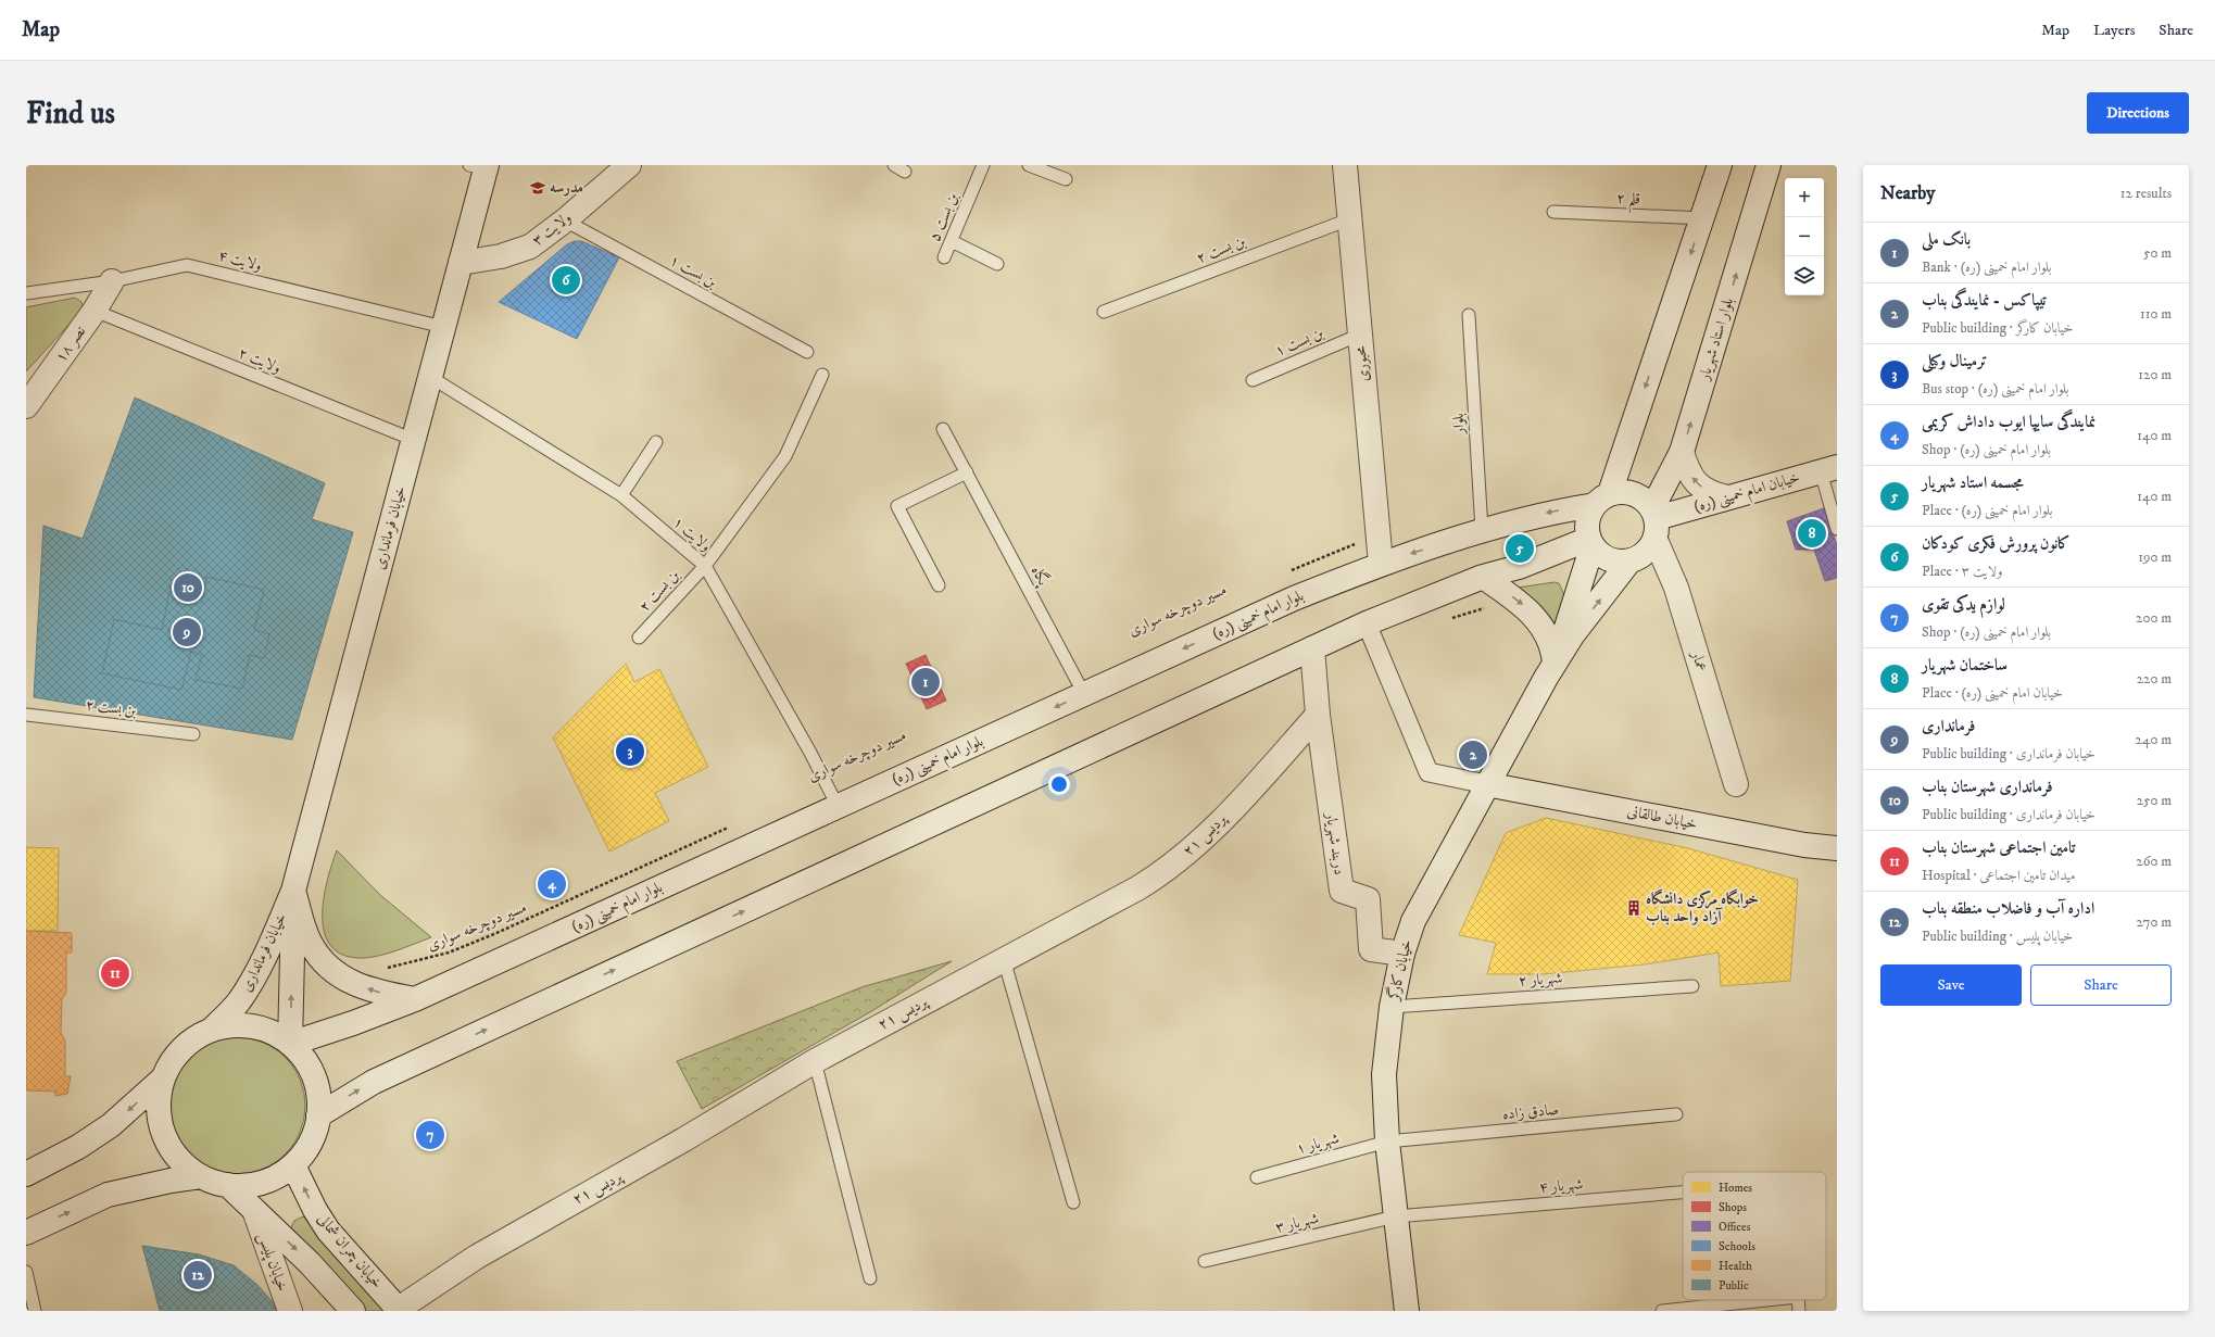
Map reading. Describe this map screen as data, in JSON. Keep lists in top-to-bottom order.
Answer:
{
  "streets": {
    "main road": [
      "ولایت ۳",
      "بلوار استاد شهریار",
      "نصر ۱۸",
      "محبوری",
      "خیابان امام خمینی (ره)",
      "خیابان فرمانداری",
      "بلوار امام خمینی (ره)",
      "عمار",
      "خیابان طالقانی",
      "پردیس ۲۱",
      "دربند شهریار",
      "خیابان کارگر",
      "خیابان چمران شمالی",
      "خیابان پلیس"
    ],
    "lane": [
      "قلم ۲",
      "بن بست ۵",
      "بن بست ۲",
      "ولایت ۴",
      "بن بست ۱",
      "ولایت ۲",
      "بلوار",
      "ولایت ۱",
      "پگاه",
      "شهریار ۲",
      "صادق زاده",
      "شهریار ۱",
      "شهریار ۴",
      "شهریار ۳"
    ],
    "path": ["مسیر دوچرخه سواری"]
  },
  "crossings": [
    ["ولایت ۳", "بن بست ۱"],
    ["ولایت ۳", "خیابان فرمانداری"],
    ["بن بست ۲", "محبوری"],
    ["بن بست ۲", "ولایت ۱"],
    ["ولایت ۴", "نصر ۱۸"],
    ["ولایت ۴", "خیابان فرمانداری"],
    ["بن بست ۱", "محبوری"],
    ["بلوار استاد شهریار", "خیابان امام خمینی (ره)"],
    ["بلوار استاد شهریار", "بلوار امام خمینی (ره)"],
    ["بلوار استاد شهریار", "عمار"],
    ["نصر ۱۸", "ولایت ۲"],
    ["ولایت ۲", "خیابان فرمانداری"],
    ["محبوری", "بلوار امام خمینی (ره)"],
    ["بلوار", "بلوار امام خمینی (ره)"],
    ["خیابان امام خمینی (ره)", "بلوار امام خمینی (ره)"],
    ["خیابان امام خمینی (ره)", "عمار"],
    ["خیابان فرمانداری", "ولایت ۱"],
    ["خیابان فرمانداری", "بلوار امام خمینی (ره)"],
    ["ولایت ۱", "بلوار امام خمینی (ره)"],
    ["پگاه", "بلوار امام خمینی (ره)"],
    ["بلوار امام خمینی (ره)", "عمار"],
    ["خیابان طالقانی", "خیابان کارگر"],
    ["پردیس ۲۱", "دربند شهریار"],
    ["پردیس ۲۱", "خیابان چمران شمالی"],
    ["دربند شهریار", "خیابان کارگر"],
    ["خیابان کارگر", "شهریار ۲"],
    ["خیابان کارگر", "صادق زاده"],
    ["خیابان کارگر", "شهریار ۱"],
    ["خیابان کارگر", "شهریار ۴"],
    ["خیابان کارگر", "شهریار ۳"],
    ["صادق زاده", "شهریار ۱"],
    ["شهریار ۴", "شهریار ۳"]
  ],
  "places": {
    "school or university": ["مدرسه"],
    "building": ["خوابگاه مرکزی دانشگاه آزاد واحد بناب"]
  },
  "legend": [
    "Homes",
    "Shops",
    "Offices",
    "Schools",
    "Health",
    "Public"
  ],
  "page": {
    "header": "Map",
    "nav": ["Map", "Layers", "Share"],
    "buttons": [
      "Directions",
      ["Save", "Share"]
    ],
    "title": "Find us",
    "heading": ["Nearby", "12 results"],
    "map_buttons": ["+", "−"],
    "list": [
      {
        "mark": "1",
        "name": "بانک ملی",
        "note": "Bank · بلوار امام خمینی (ره)",
        "value": "50 m"
      },
      {
        "mark": "2",
        "name": "تیپاکس - نمایندگی بناب",
        "note": "Public building · خیابان کارگر",
        "value": "110 m"
      },
      {
        "mark": "3",
        "name": "ترمینال وکیلی",
        "note": "Bus stop · بلوار امام خمینی (ره)",
        "value": "120 m"
      },
      {
        "mark": "4",
        "name": "نمایندگی سایپا ایوب داداش کریمی",
        "note": "Shop · بلوار امام خمینی (ره)",
        "value": "140 m"
      },
      {
        "mark": "5",
        "name": "مجسمه استاد شهریار",
        "note": "Place · بلوار امام خمینی (ره)",
        "value": "140 m"
      },
      {
        "mark": "6",
        "name": "کانون پرورش فکری کودکان",
        "note": "Place · ولایت ۳",
        "value": "190 m"
      },
      {
        "mark": "7",
        "name": "لوازم یدکی تقوی",
        "note": "Shop · بلوار امام خمینی (ره)",
        "value": "200 m"
      },
      {
        "mark": "8",
        "name": "ساختمان شهریار",
        "note": "Place · خیابان امام خمینی (ره)",
        "value": "220 m"
      },
      {
        "mark": "9",
        "name": "فرمانداری",
        "note": "Public building · خیابان فرمانداری",
        "value": "240 m"
      },
      {
        "mark": "10",
        "name": "فرمانداری شهرستان بناب",
        "note": "Public building · خیابان فرمانداری",
        "value": "250 m"
      },
      {
        "mark": "11",
        "name": "تامین اجتماعی شهرستان بناب",
        "note": "Hospital · میدان تامین اجتماعی",
        "value": "260 m"
      },
      {
        "mark": "12",
        "name": "اداره آب و فاضلاب منطقه بناب",
        "note": "Public building · خیابان پلیس",
        "value": "270 m"
      }
    ],
    "pins": [
      "6",
      "8",
      "5",
      "10",
      "9",
      "1",
      "3",
      "2",
      "4",
      "11",
      "7",
      "12"
    ]
  }
}
